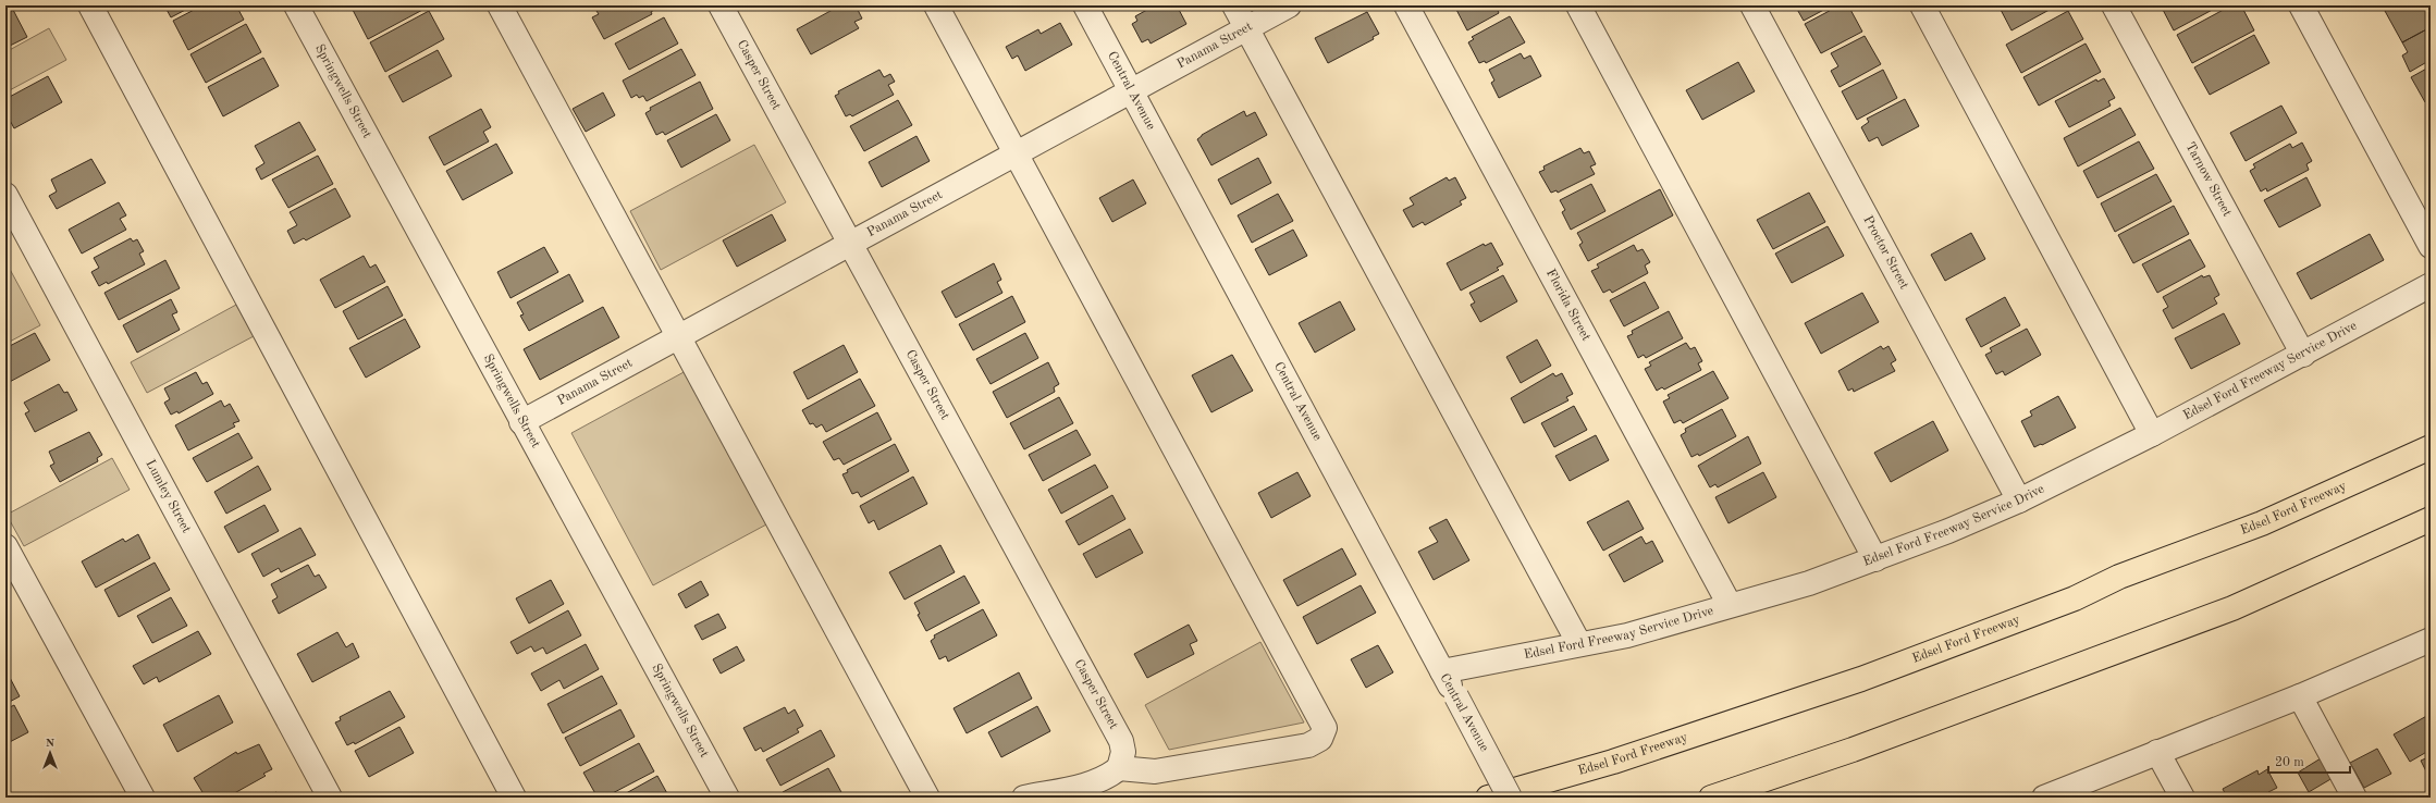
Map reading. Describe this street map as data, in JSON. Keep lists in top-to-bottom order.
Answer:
{
  "streets": {
    "highway": ["Edsel Ford Freeway"],
    "street": [
      "Panama Street",
      "Casper Street",
      "Central Avenue",
      "Springwells Street",
      "Tarnow Street",
      "Proctor Street",
      "Florida Street",
      "Edsel Ford Freeway Service Drive",
      "Lumley Street"
    ]
  },
  "crossings": [
    ["Panama Street", "Casper Street"],
    ["Panama Street", "Central Avenue"],
    ["Panama Street", "Springwells Street"],
    ["Central Avenue", "Edsel Ford Freeway Service Drive"],
    ["Tarnow Street", "Edsel Ford Freeway Service Drive"],
    ["Proctor Street", "Edsel Ford Freeway Service Drive"],
    ["Florida Street", "Edsel Ford Freeway Service Drive"]
  ],
  "scale_bar": "20 m",
  "north": "top"
}
